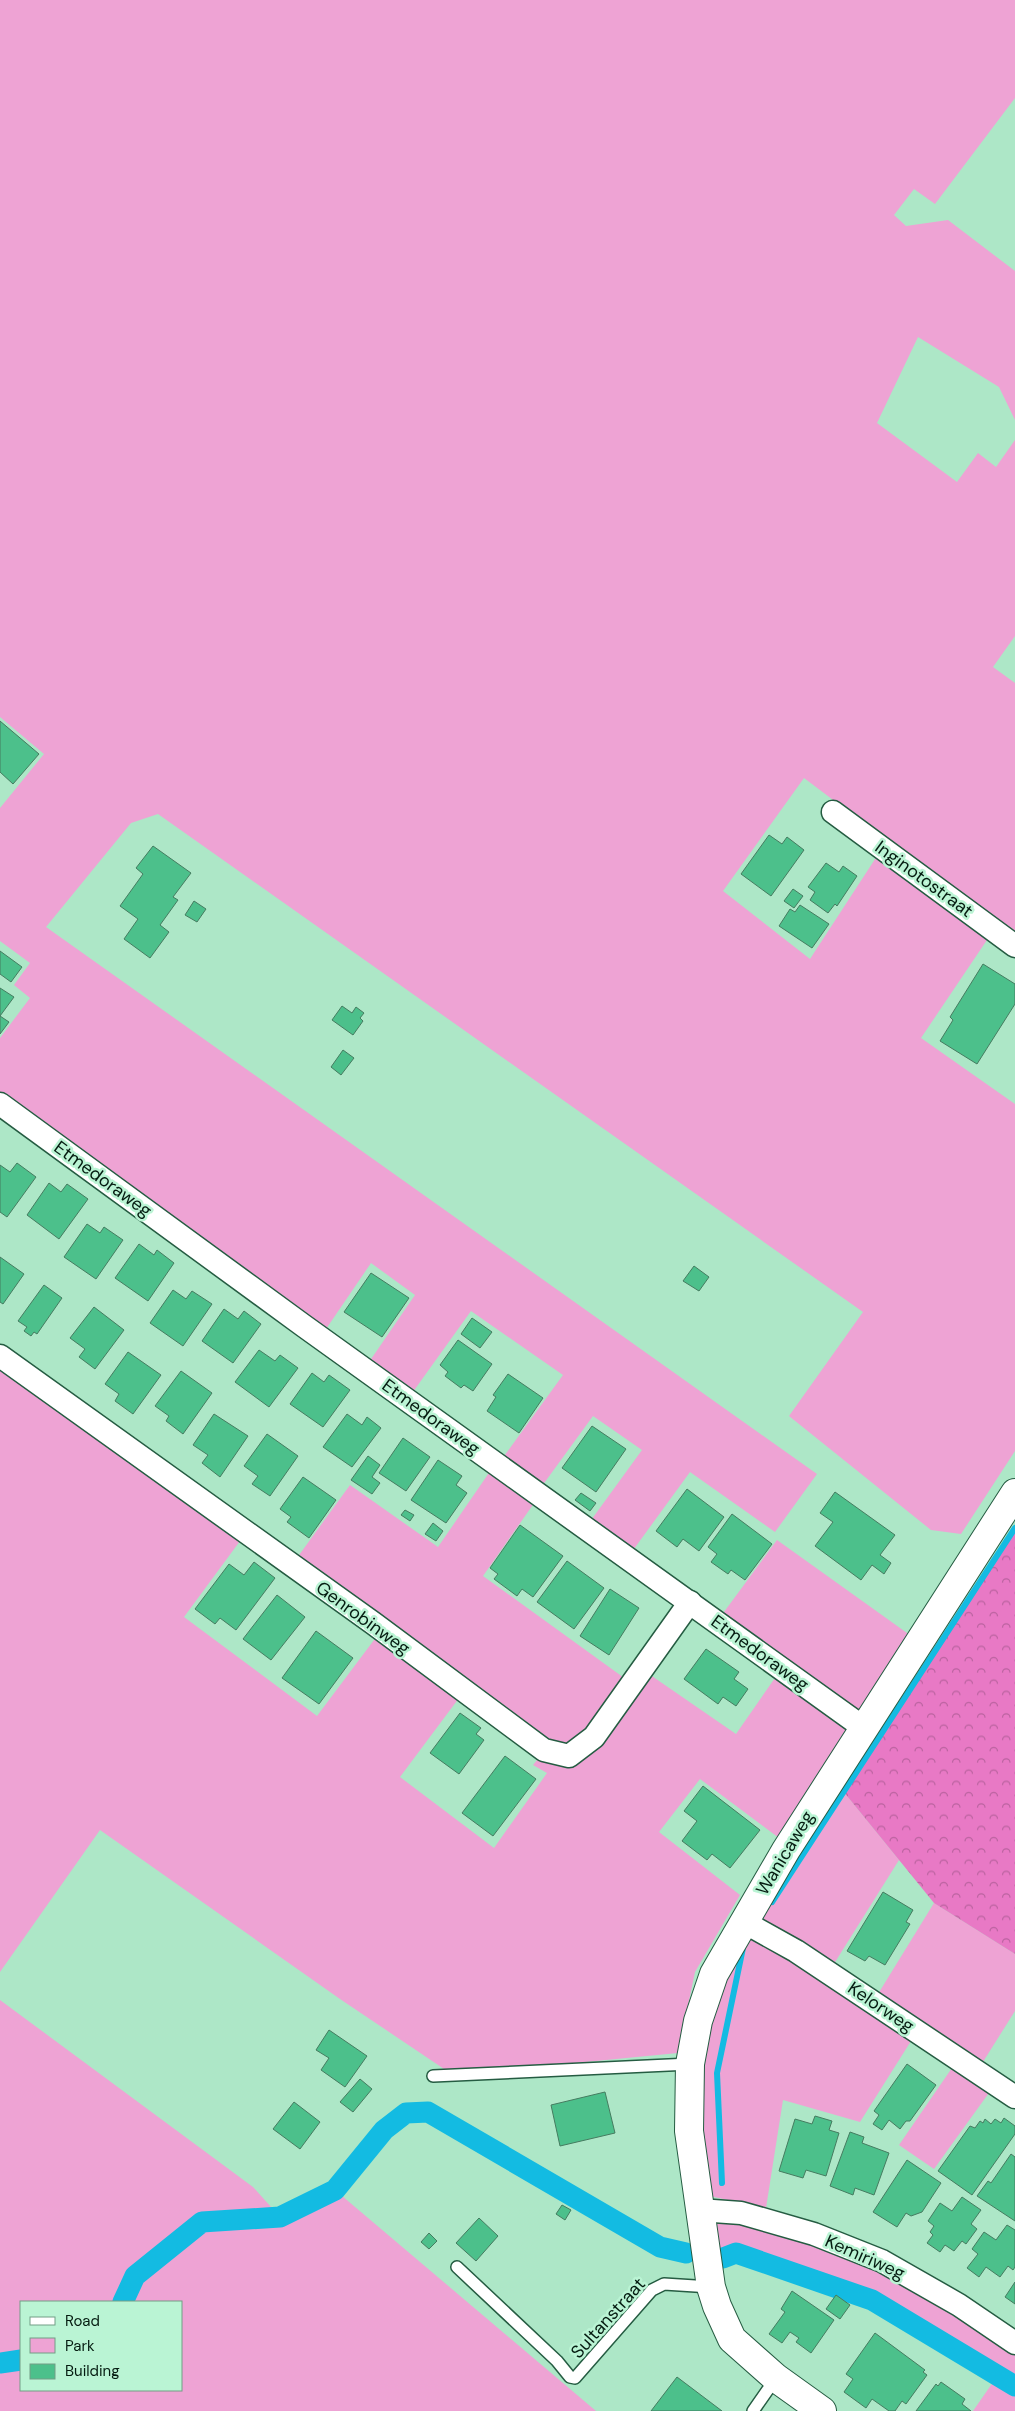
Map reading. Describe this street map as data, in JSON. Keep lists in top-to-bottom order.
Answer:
{
  "streets": {
    "street": [
      "Inginotostraat",
      "Etmedoraweg",
      "Genrobinweg",
      "Wanicaweg",
      "Kelorweg",
      "Kemiriweg"
    ],
    "lane": ["Sultanstraat"]
  },
  "crossings": [
    ["Etmedoraweg", "Genrobinweg"],
    ["Etmedoraweg", "Wanicaweg"],
    ["Wanicaweg", "Kelorweg"],
    ["Wanicaweg", "Kemiriweg"],
    ["Wanicaweg", "Sultanstraat"]
  ],
  "legend": ["Road", "Park", "Building"]
}
